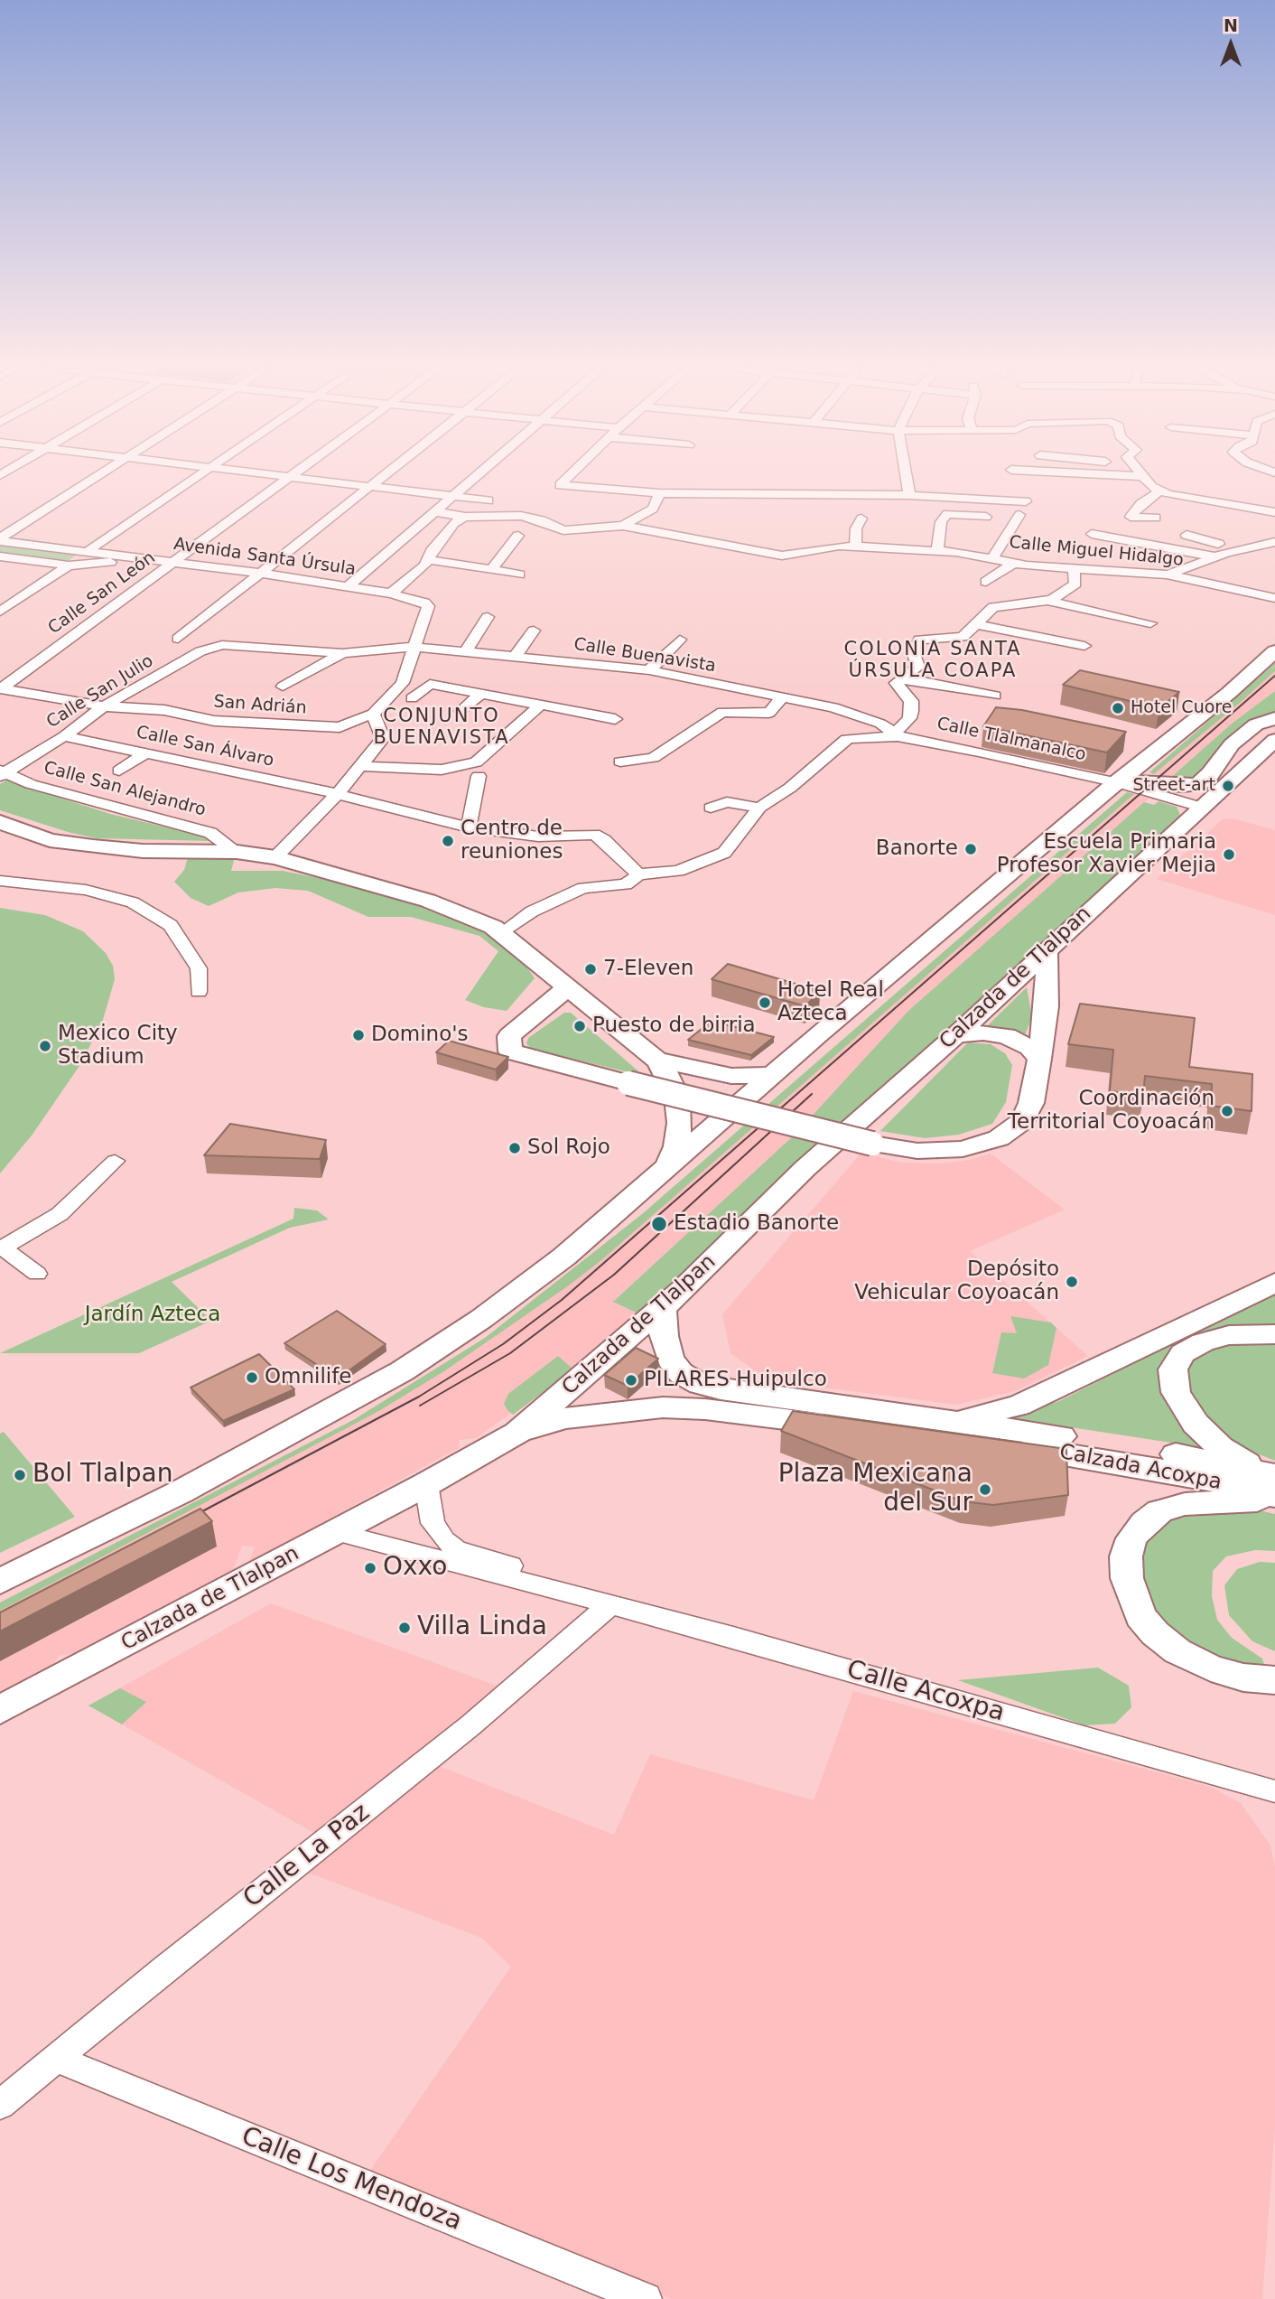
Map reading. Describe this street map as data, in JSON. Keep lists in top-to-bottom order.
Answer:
{
  "streets": {
    "main road": ["Calzada de Tlalpan", "Calzada Acoxpa"],
    "street": [
      "Calle Miguel Hidalgo",
      "Avenida Santa Úrsula",
      "Calle San León",
      "Calle Buenavista",
      "Calle San Julio",
      "San Adrián",
      "Calle Tlalmanalco",
      "Calle San Álvaro",
      "Calle San Alejandro",
      "Calle Acoxpa",
      "Calle La Paz",
      "Calle Los Mendoza"
    ]
  },
  "crossings": [
    ["Avenida Santa Úrsula", "Calle San León"],
    ["Avenida Santa Úrsula", "Calle Buenavista"],
    ["Calle San León", "San Adrián"],
    ["Calle Buenavista", "Calle San Julio"],
    ["Calle Buenavista", "Calle Tlalmanalco"],
    ["Calle San Julio", "San Adrián"],
    ["Calle San Julio", "Calle San Álvaro"],
    ["Calle San Julio", "Calle San Alejandro"],
    ["Calle Tlalmanalco", "Calzada de Tlalpan"],
    ["Calzada de Tlalpan", "Calzada Acoxpa"],
    ["Calzada de Tlalpan", "Calle Acoxpa"],
    ["Calle Acoxpa", "Calle La Paz"],
    ["Calle La Paz", "Calle Los Mendoza"]
  ],
  "districts": ["COLONIA SANTA ÚRSULA COAPA", "CONJUNTO BUENAVISTA"],
  "parks": ["Jardín Azteca"],
  "places": [
    "Hotel Cuore",
    "Street-art",
    "Centro de reuniones",
    "Banorte",
    "Escuela Primaria Profesor Xavier Mejia",
    "7-Eleven",
    "Hotel Real Azteca",
    "Puesto de birria",
    "Domino's",
    "Mexico City Stadium",
    "Coordinación Territorial Coyoacán",
    "Sol Rojo",
    "Estadio Banorte",
    "Depósito Vehicular Coyoacán",
    "Omnilife",
    "PILARES Huipulco",
    "Bol Tlalpan",
    "Plaza Mexicana del Sur",
    "Oxxo",
    "Villa Linda"
  ],
  "north": "top"
}
